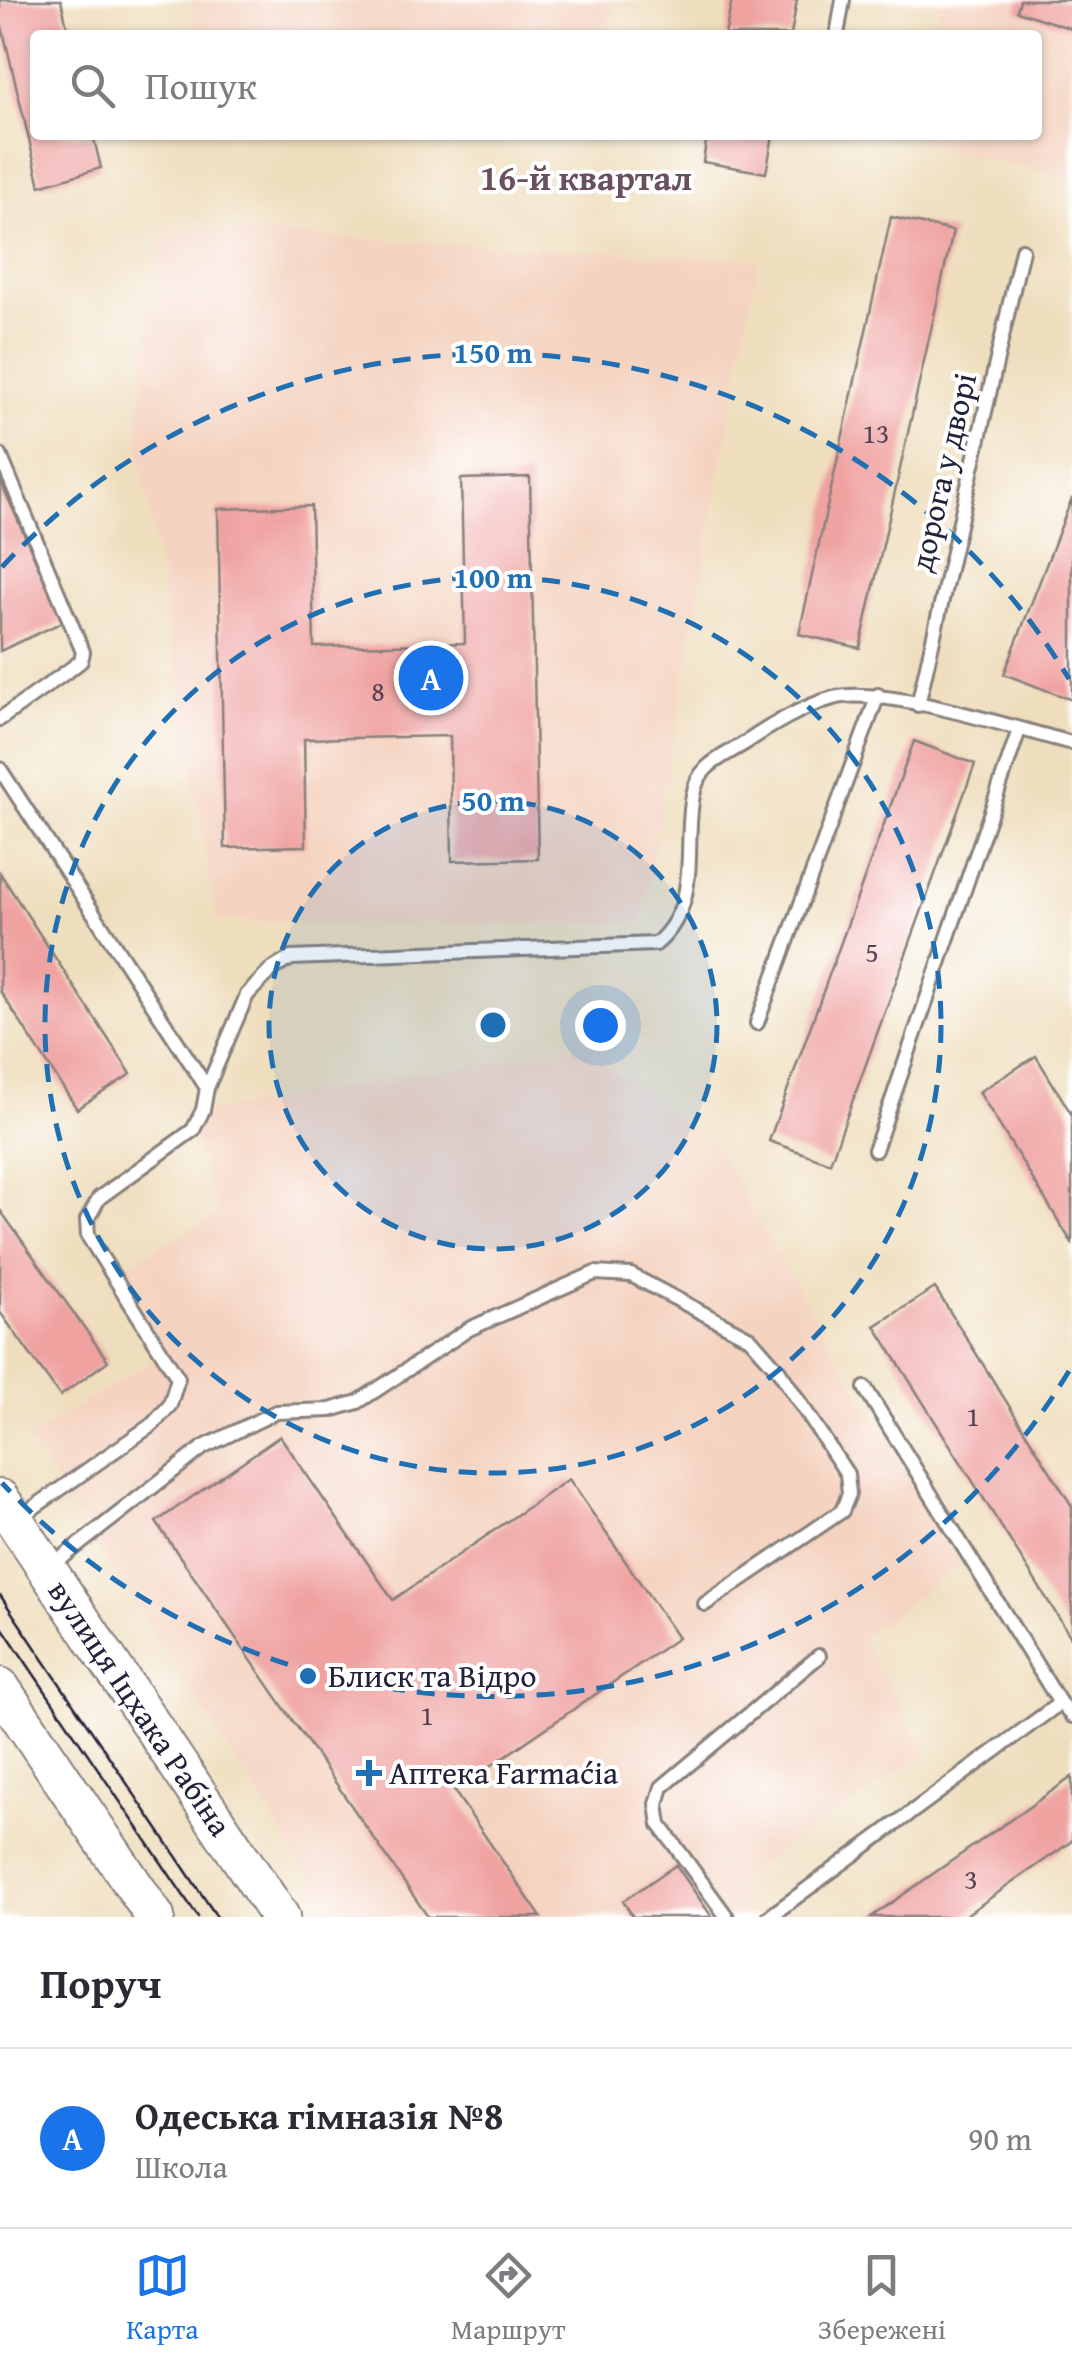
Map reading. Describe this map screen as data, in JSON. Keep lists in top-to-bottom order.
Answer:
{
  "streets": {
    "main road": ["вулиця Іцхака Рабіна"],
    "lane": ["дорога у дворі"]
  },
  "districts": ["16-й квартал"],
  "places": {
    "other": ["Блиск та Відро"],
    "health": ["Аптека Farmaćia"]
  },
  "house_numbers": [
    "13",
    "8",
    "5",
    "1",
    "1",
    "3"
  ],
  "page": {
    "search": "Пошук",
    "pins": "A",
    "heading": "Поруч",
    "list": [
      {
        "mark": "A",
        "name": "Одеська гімназія №8",
        "note": "Школа",
        "value": "90 m"
      }
    ],
    "nav": ["Карта", "Маршрут", "Збережені"]
  },
  "rings": ["150 m", "100 m", "50 m"]
}
